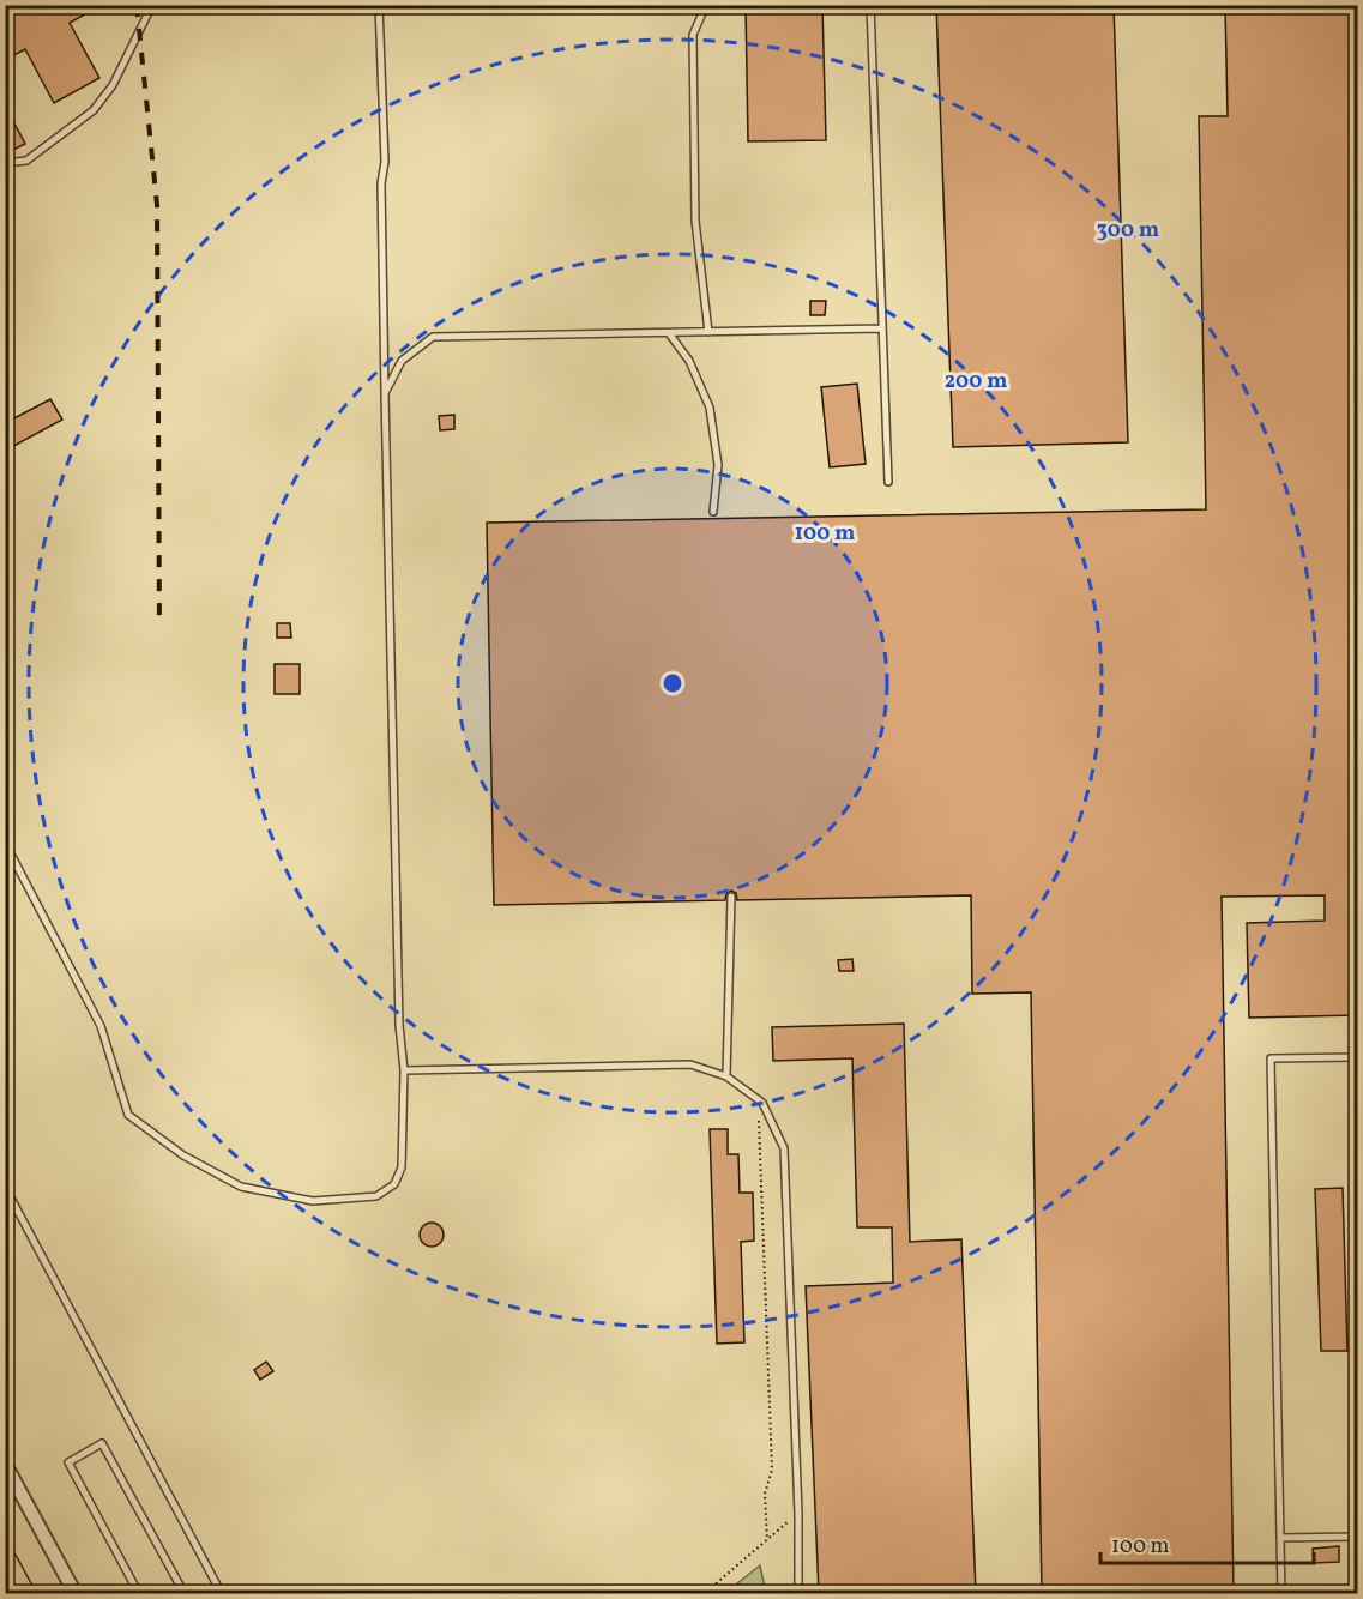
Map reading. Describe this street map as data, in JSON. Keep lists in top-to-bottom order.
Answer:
{
  "scale_bar": "100 m",
  "rings": ["300 m", "200 m", "100 m"]
}
